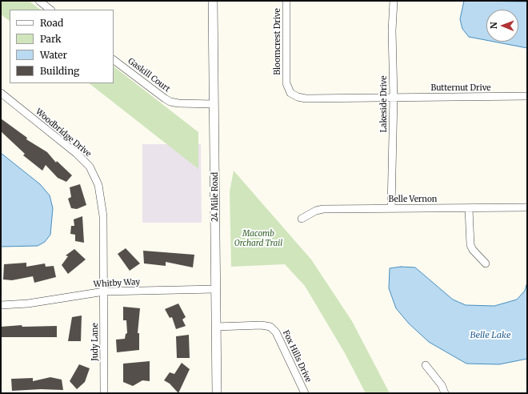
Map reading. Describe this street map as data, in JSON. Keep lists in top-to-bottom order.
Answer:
{
  "streets": {
    "street": [
      "Bloomcrest Drive",
      "Gaskill Court",
      "Butternut Drive",
      "Lakeside Drive",
      "Woodbridge Drive",
      "24 Mile Road",
      "Belle Vernon",
      "Whitby Way",
      "Judy Lane",
      "Fox Hills Drive"
    ]
  },
  "crossings": [
    ["Bloomcrest Drive", "Butternut Drive"],
    ["Bloomcrest Drive", "Lakeside Drive"],
    ["Gaskill Court", "24 Mile Road"],
    ["Butternut Drive", "Lakeside Drive"],
    ["Lakeside Drive", "Belle Vernon"],
    ["Woodbridge Drive", "Whitby Way"],
    ["Woodbridge Drive", "Judy Lane"],
    ["24 Mile Road", "Whitby Way"],
    ["24 Mile Road", "Fox Hills Drive"],
    ["Whitby Way", "Judy Lane"]
  ],
  "water": ["Belle Lake"],
  "parks": ["Macomb Orchard Trail"],
  "legend": [
    "Road",
    "Park",
    "Water",
    "Building"
  ],
  "north": "left"
}
